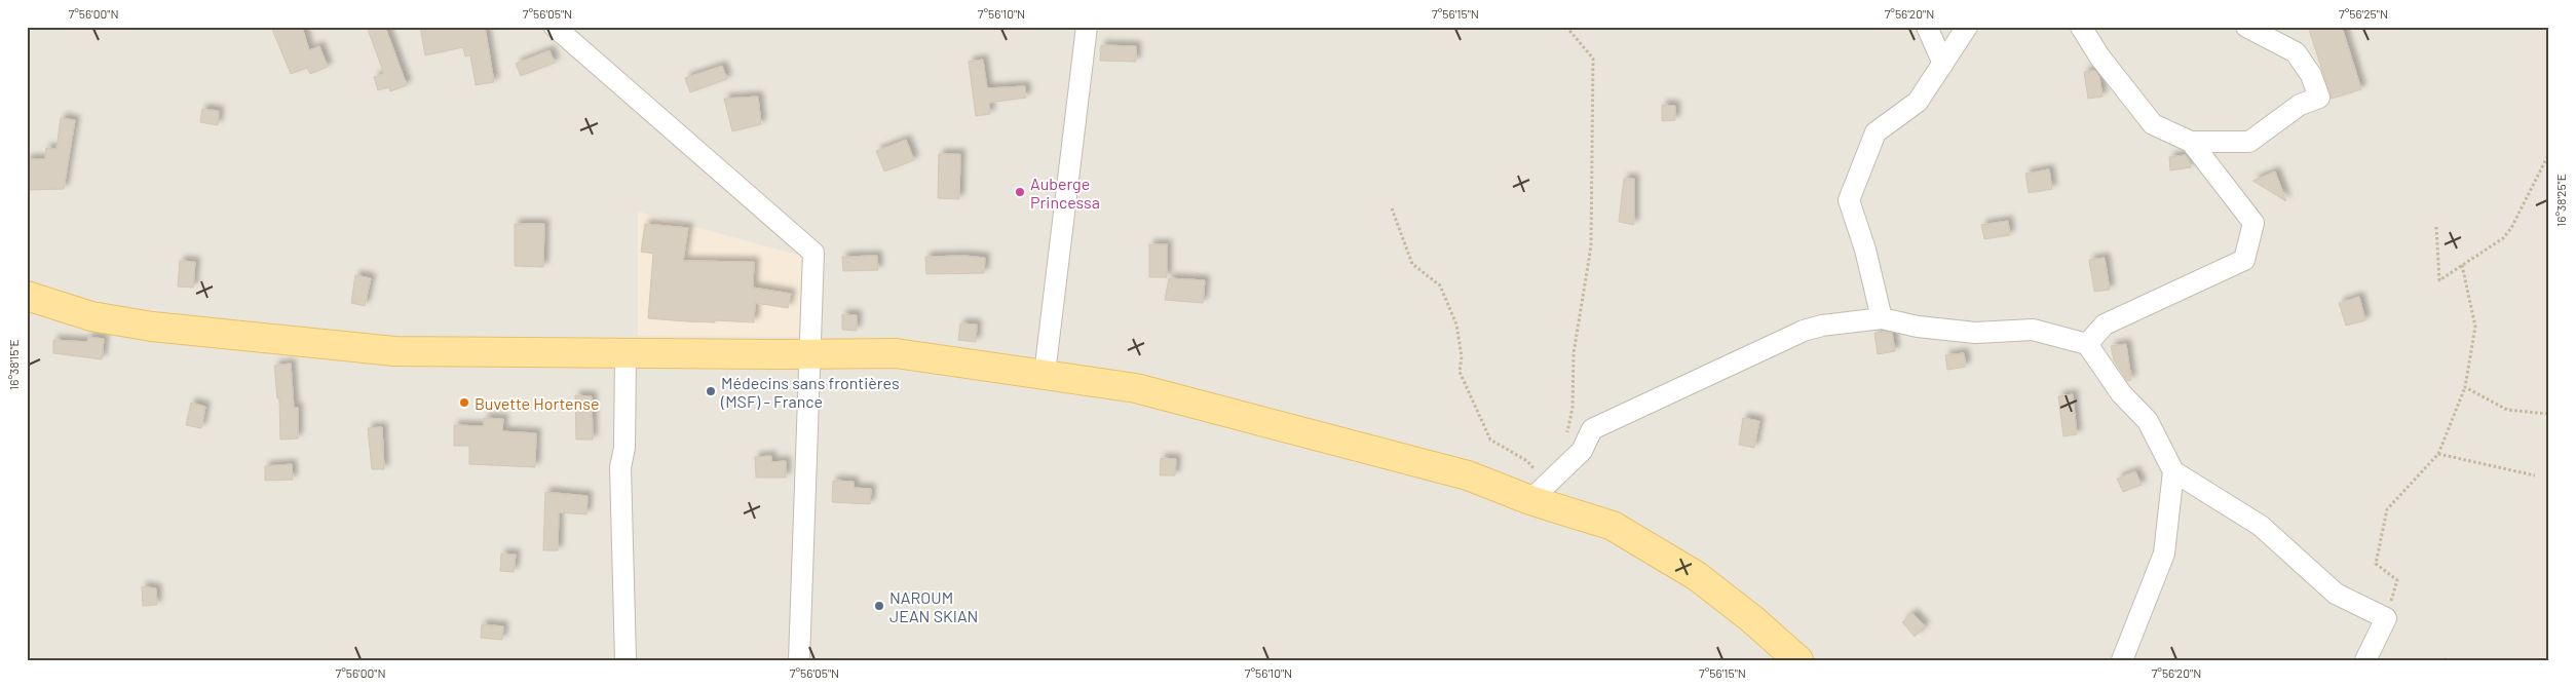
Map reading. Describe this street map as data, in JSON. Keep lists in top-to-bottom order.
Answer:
{
  "places": [
    "Auberge Princessa",
    "Médecins sans frontières (MSF) - France",
    "Buvette Hortense",
    "NAROUM JEAN SKIAN"
  ],
  "coordinates": [
    "7°56'00\"N",
    "7°56'05\"N",
    "7°56'10\"N",
    "7°56'15\"N",
    "7°56'20\"N",
    "7°56'25\"N",
    "16°38'25\"E",
    "16°38'15\"E"
  ]
}
